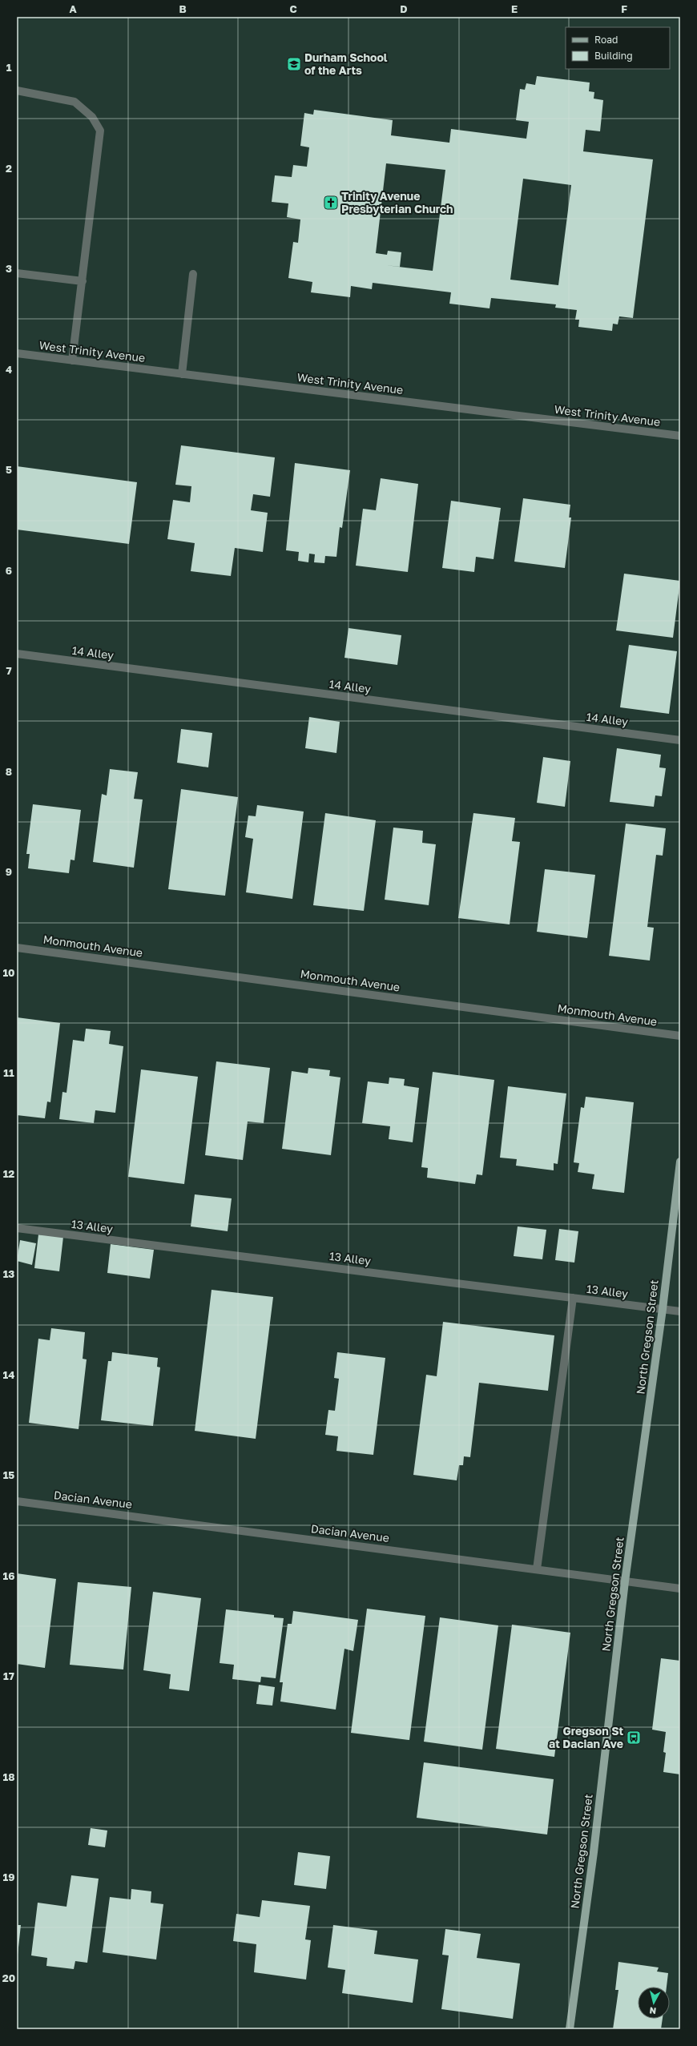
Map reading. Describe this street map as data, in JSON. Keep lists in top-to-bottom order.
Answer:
{
  "streets": {
    "main road": ["North Gregson Street"],
    "street": [
      "West Trinity Avenue",
      "14 Alley",
      "Monmouth Avenue",
      "13 Alley",
      "Dacian Avenue"
    ]
  },
  "crossings": [
    ["13 Alley", "North Gregson Street"],
    ["North Gregson Street", "Dacian Avenue"]
  ],
  "places": {
    "school or university": ["Durham School of the Arts"],
    "church": ["Trinity Avenue Presbyterian Church"],
    "bus stop": ["Gregson St at Dacian Ave"]
  },
  "legend": ["Road", "Building"],
  "north": "bottom",
  "grid": {
    "columns": [
      "A",
      "B",
      "C",
      "D",
      "E",
      "F"
    ],
    "rows": [
      "1",
      "2",
      "3",
      "4",
      "5",
      "6",
      "7",
      "8",
      "9",
      "10",
      "11",
      "12",
      "13",
      "14",
      "15",
      "16",
      "17",
      "18",
      "19",
      "20"
    ]
  }
}
